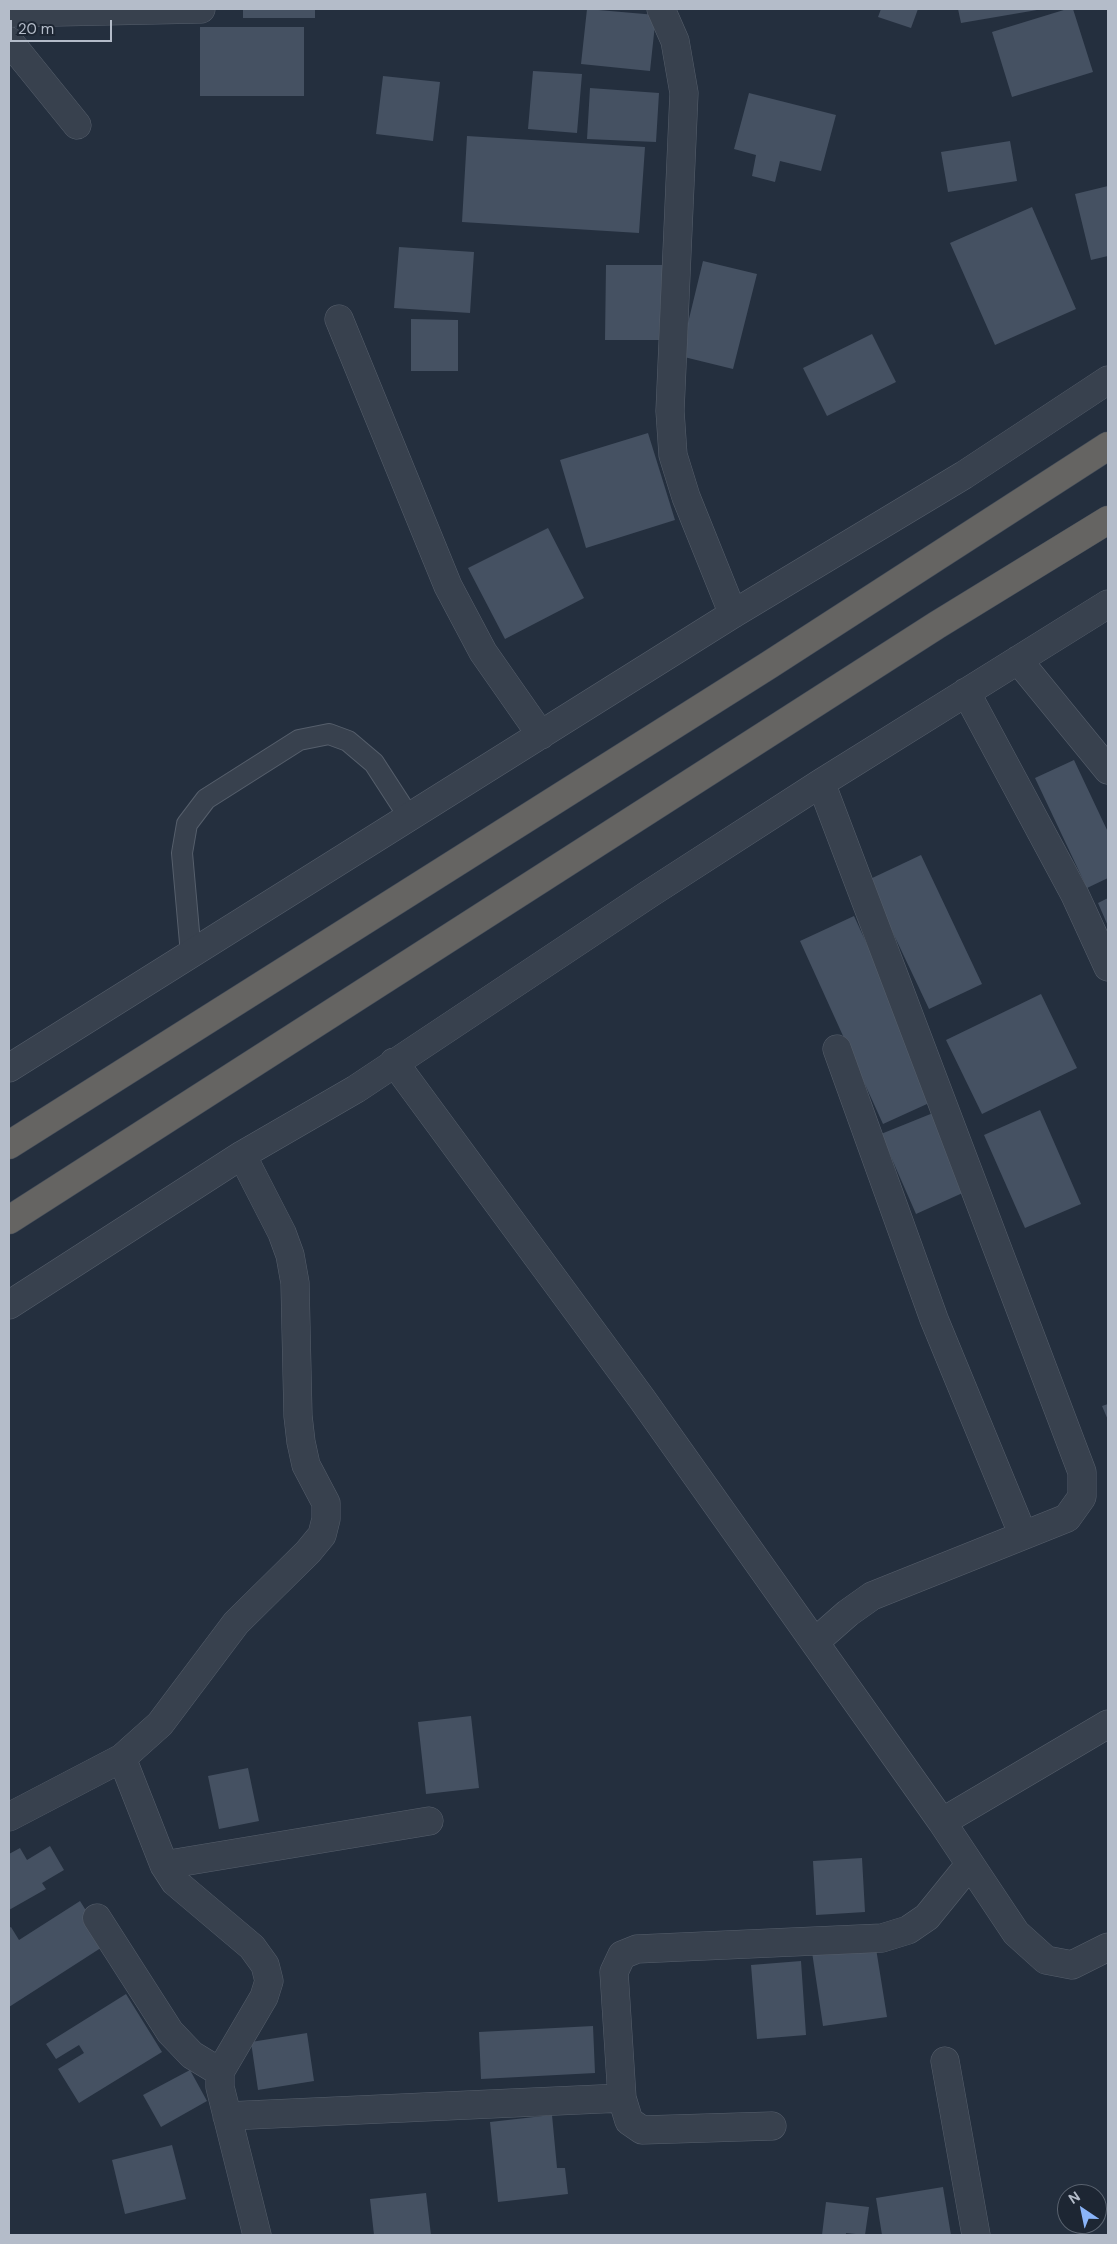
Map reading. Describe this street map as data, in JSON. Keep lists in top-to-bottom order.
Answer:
{
  "scale_bar": "20 m",
  "north": "top left"
}
